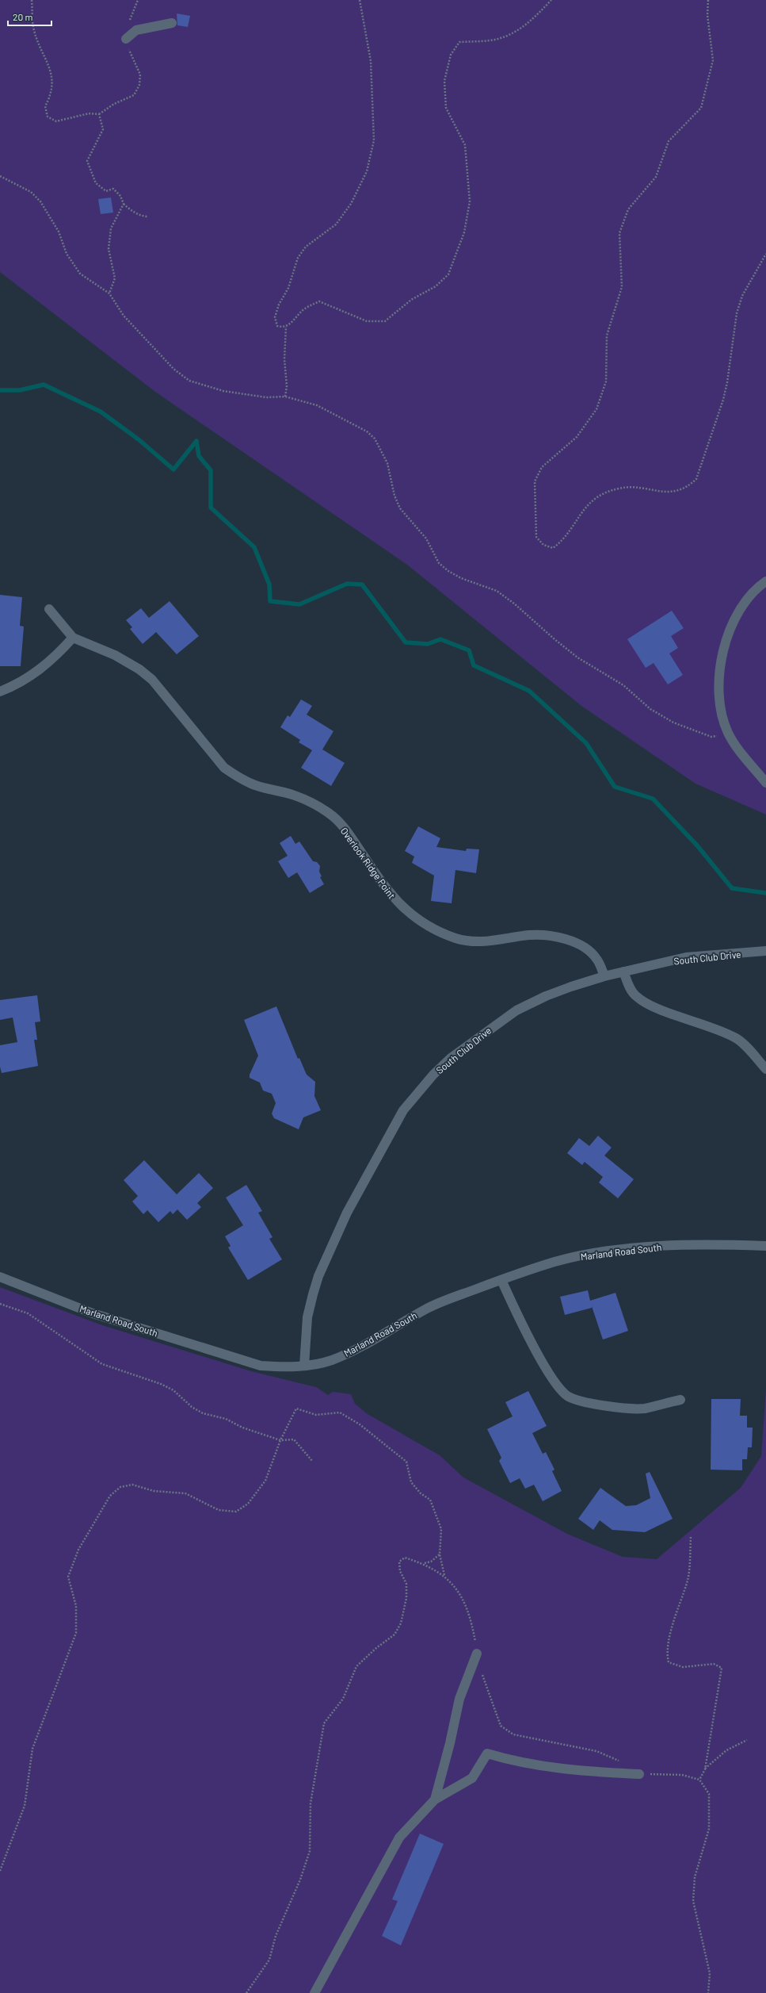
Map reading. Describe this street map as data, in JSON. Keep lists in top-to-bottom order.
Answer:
{
  "streets": {
    "street": ["Overlook Ridge Point", "South Club Drive", "Marland Road South"]
  },
  "crossings": [
    ["Overlook Ridge Point", "South Club Drive"],
    ["South Club Drive", "Marland Road South"]
  ],
  "scale_bar": "20 m"
}
